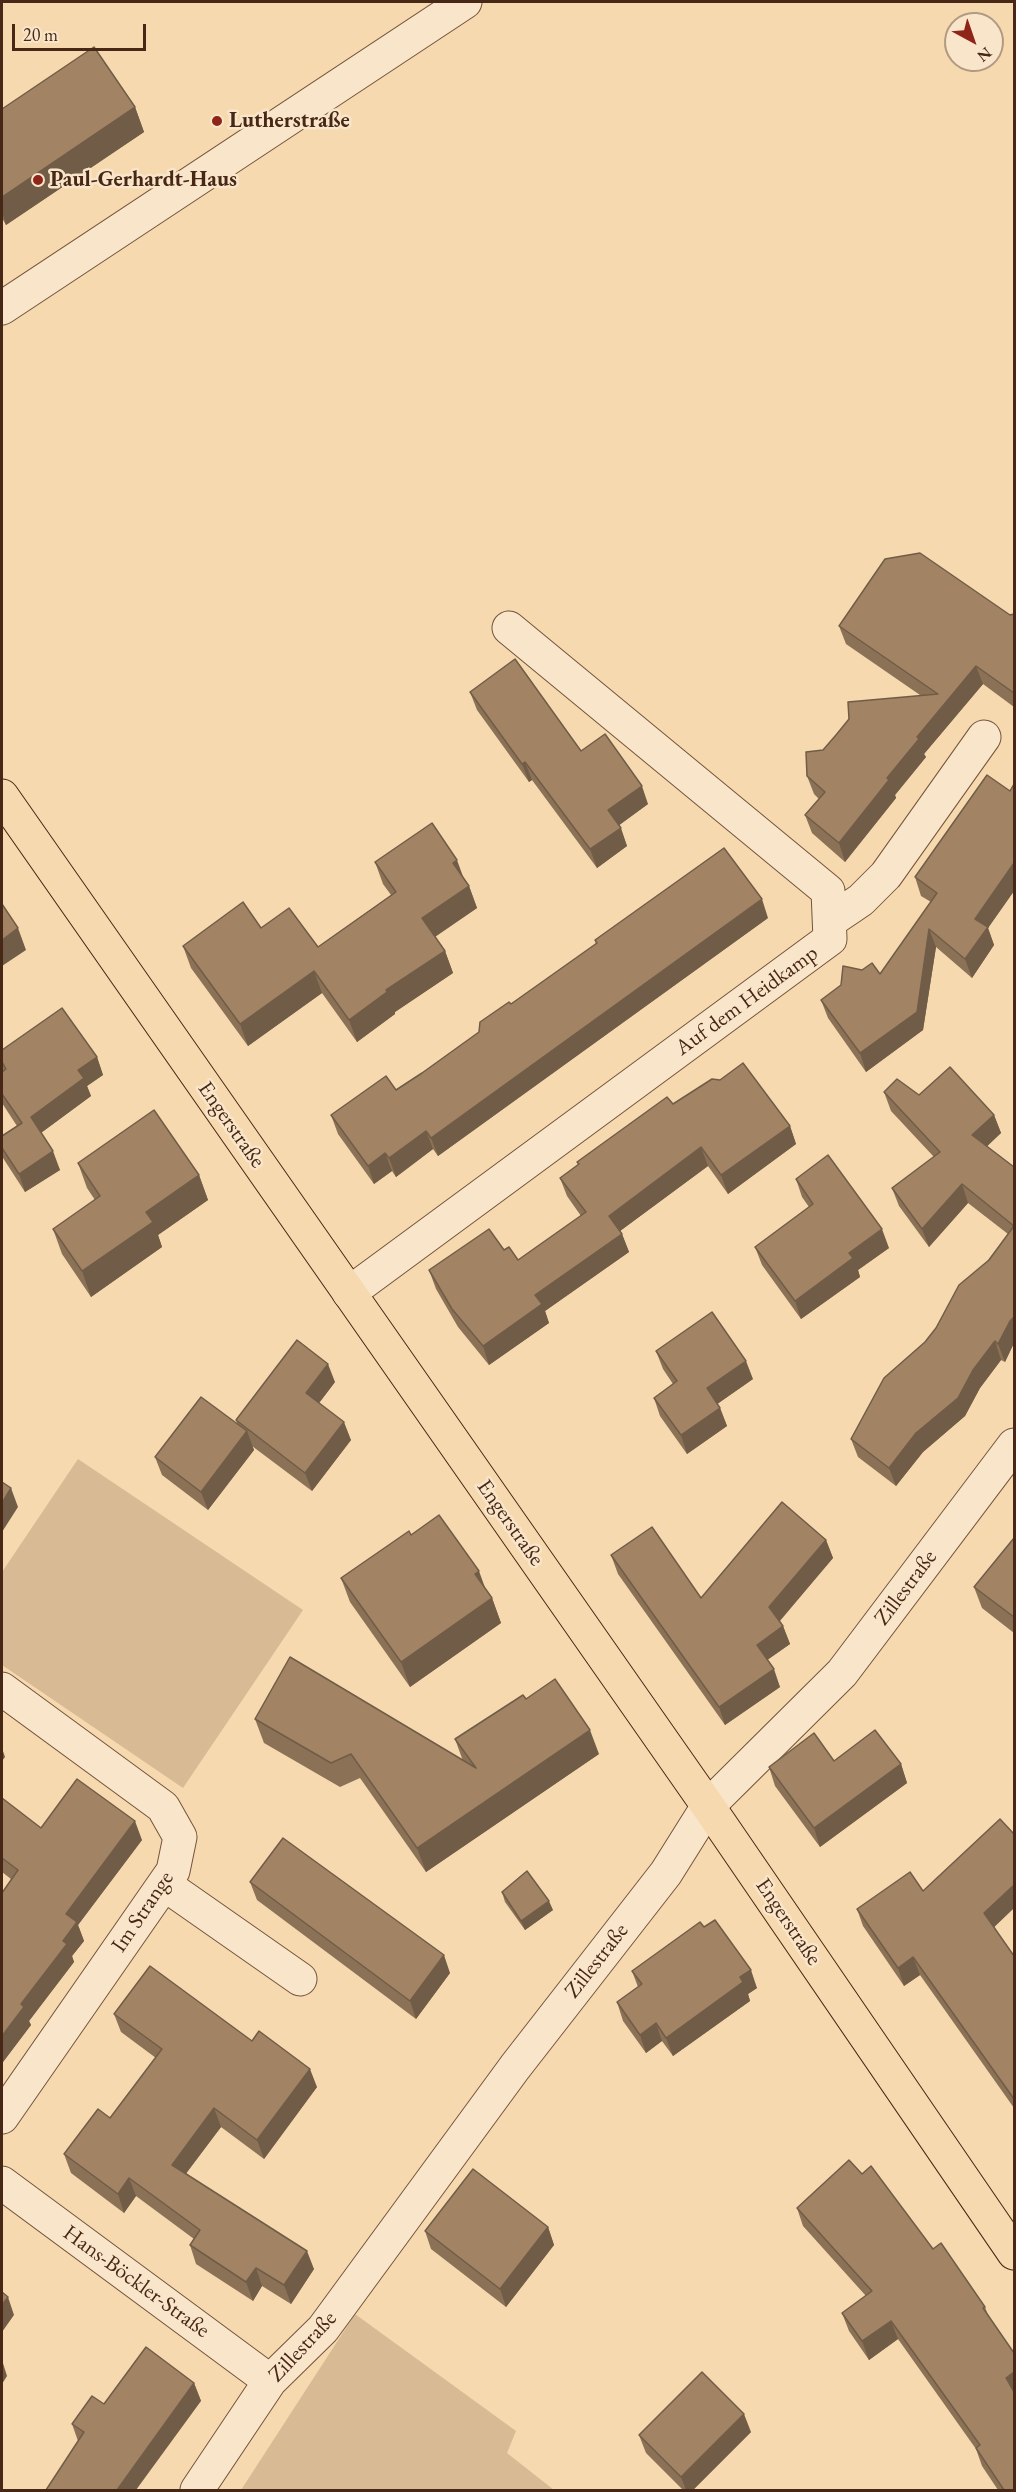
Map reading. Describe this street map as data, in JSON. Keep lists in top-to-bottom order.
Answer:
{
  "streets": {
    "main road": ["Engerstraße"],
    "street": [
      "Auf dem Heidkamp",
      "Zillestraße",
      "Im Strange",
      "Hans-Böckler-Straße"
    ]
  },
  "crossings": [
    ["Auf dem Heidkamp", "Engerstraße"],
    ["Engerstraße", "Zillestraße"],
    ["Zillestraße", "Hans-Böckler-Straße"]
  ],
  "places": ["Lutherstraße", "Paul-Gerhardt-Haus"],
  "scale_bar": "20 m",
  "north": "bottom right"
}
